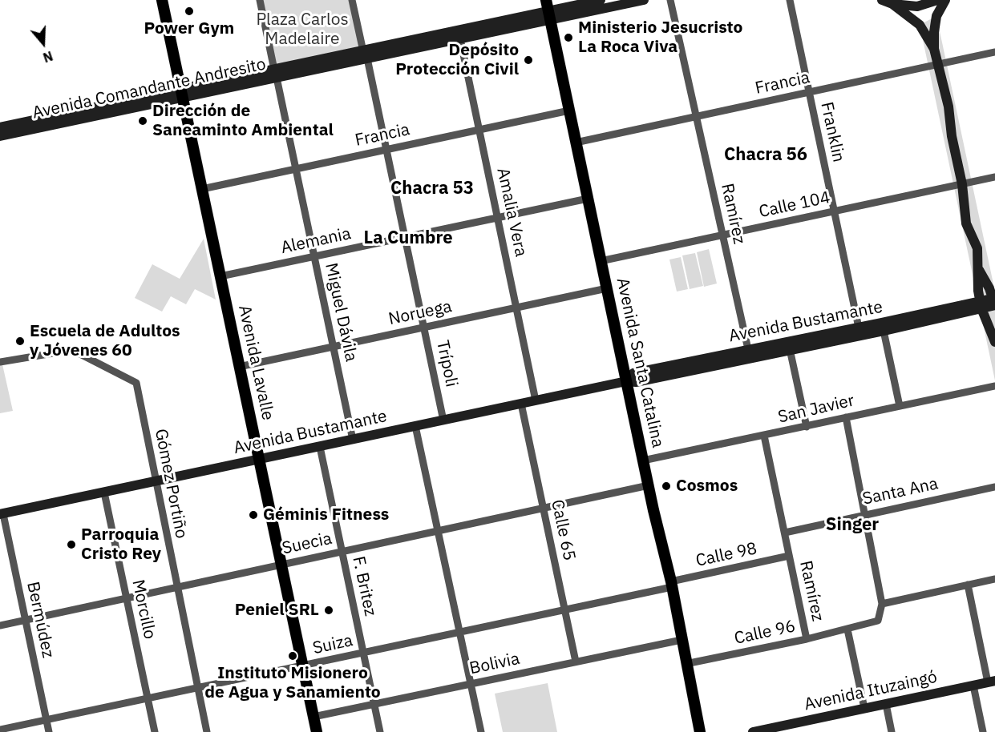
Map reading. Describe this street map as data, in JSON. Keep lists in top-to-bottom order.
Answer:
{
  "streets": {
    "main road": [
      "Avenida Comandante Andresito",
      "Avenida Bustamante",
      "Avenida Lavalle",
      "Avenida Santa Catalina",
      "Avenida Ituzaingó"
    ],
    "street": [
      "Francia",
      "Franklin",
      "Calle 104",
      "Amalia Vera",
      "Ramírez",
      "Alemania",
      "Miguel Dávila",
      "Noruega",
      "Trípoli",
      "San Javier",
      "Gómez Portiño",
      "Santa Ana",
      "Calle 65",
      "Suecia",
      "Calle 98",
      "F. Britez",
      "Morcillo",
      "Bermúdez",
      "Calle 96",
      "Suiza",
      "Bolivia"
    ]
  },
  "crossings": [
    ["Francia", "Franklin"],
    ["Francia", "Amalia Vera"],
    ["Francia", "Ramírez"],
    ["Francia", "Miguel Dávila"],
    ["Francia", "Avenida Lavalle"],
    ["Francia", "Avenida Santa Catalina"],
    ["Francia", "Trípoli"],
    ["Avenida Comandante Andresito", "Amalia Vera"],
    ["Avenida Comandante Andresito", "Miguel Dávila"],
    ["Avenida Comandante Andresito", "Avenida Lavalle"],
    ["Avenida Comandante Andresito", "Avenida Santa Catalina"],
    ["Avenida Comandante Andresito", "Trípoli"],
    ["Franklin", "Calle 104"],
    ["Franklin", "Avenida Bustamante"],
    ["Calle 104", "Ramírez"],
    ["Calle 104", "Avenida Santa Catalina"],
    ["Amalia Vera", "Alemania"],
    ["Amalia Vera", "Noruega"],
    ["Amalia Vera", "Avenida Bustamante"],
    ["Ramírez", "Avenida Bustamante"],
    ["Ramírez", "San Javier"],
    ["Ramírez", "Santa Ana"],
    ["Ramírez", "Calle 98"],
    ["Ramírez", "Calle 96"],
    ["Ramírez", "Avenida Ituzaingó"],
    ["Alemania", "Miguel Dávila"],
    ["Alemania", "Avenida Lavalle"],
    ["Alemania", "Avenida Santa Catalina"],
    ["Alemania", "Trípoli"],
    ["Miguel Dávila", "Noruega"],
    ["Miguel Dávila", "Avenida Bustamante"],
    ["Noruega", "Avenida Lavalle"],
    ["Noruega", "Avenida Santa Catalina"],
    ["Noruega", "Trípoli"],
    ["Avenida Bustamante", "Avenida Lavalle"],
    ["Avenida Bustamante", "Avenida Santa Catalina"],
    ["Avenida Bustamante", "Trípoli"],
    ["Avenida Bustamante", "Gómez Portiño"],
    ["Avenida Bustamante", "Calle 65"],
    ["Avenida Bustamante", "F. Britez"],
    ["Avenida Bustamante", "Morcillo"],
    ["Avenida Bustamante", "Bermúdez"],
    ["Avenida Lavalle", "Suecia"],
    ["Avenida Lavalle", "Suiza"],
    ["Avenida Lavalle", "Bolivia"],
    ["Avenida Santa Catalina", "San Javier"],
    ["Avenida Santa Catalina", "Suecia"],
    ["Avenida Santa Catalina", "Calle 98"],
    ["Avenida Santa Catalina", "Calle 96"],
    ["Avenida Santa Catalina", "Suiza"],
    ["Avenida Santa Catalina", "Bolivia"],
    ["Gómez Portiño", "Suecia"],
    ["Gómez Portiño", "Suiza"],
    ["Calle 65", "Suecia"],
    ["Calle 65", "Suiza"],
    ["Calle 65", "Bolivia"],
    ["Suecia", "F. Britez"],
    ["Suecia", "Morcillo"],
    ["Suecia", "Bermúdez"],
    ["Calle 98", "Suiza"],
    ["F. Britez", "Suiza"],
    ["F. Britez", "Bolivia"],
    ["Morcillo", "Suiza"],
    ["Bermúdez", "Suiza"]
  ],
  "districts": [
    "Chacra 56",
    "Chacra 53",
    "La Cumbre",
    "Singer"
  ],
  "parks": ["Plaza Carlos Madelaire"],
  "places": [
    "Power Gym",
    "Ministerio Jesucristo La Roca Viva",
    "Depósito Protección Civil",
    "Dirección de Saneaminto Ambiental",
    "Escuela de Adultos y Jóvenes 60",
    "Cosmos",
    "Géminis Fitness",
    "Parroquia Cristo Rey",
    "Peniel SRL",
    "Instituto Misionero de Agua y Sanamiento"
  ],
  "north": "bottom"
}
